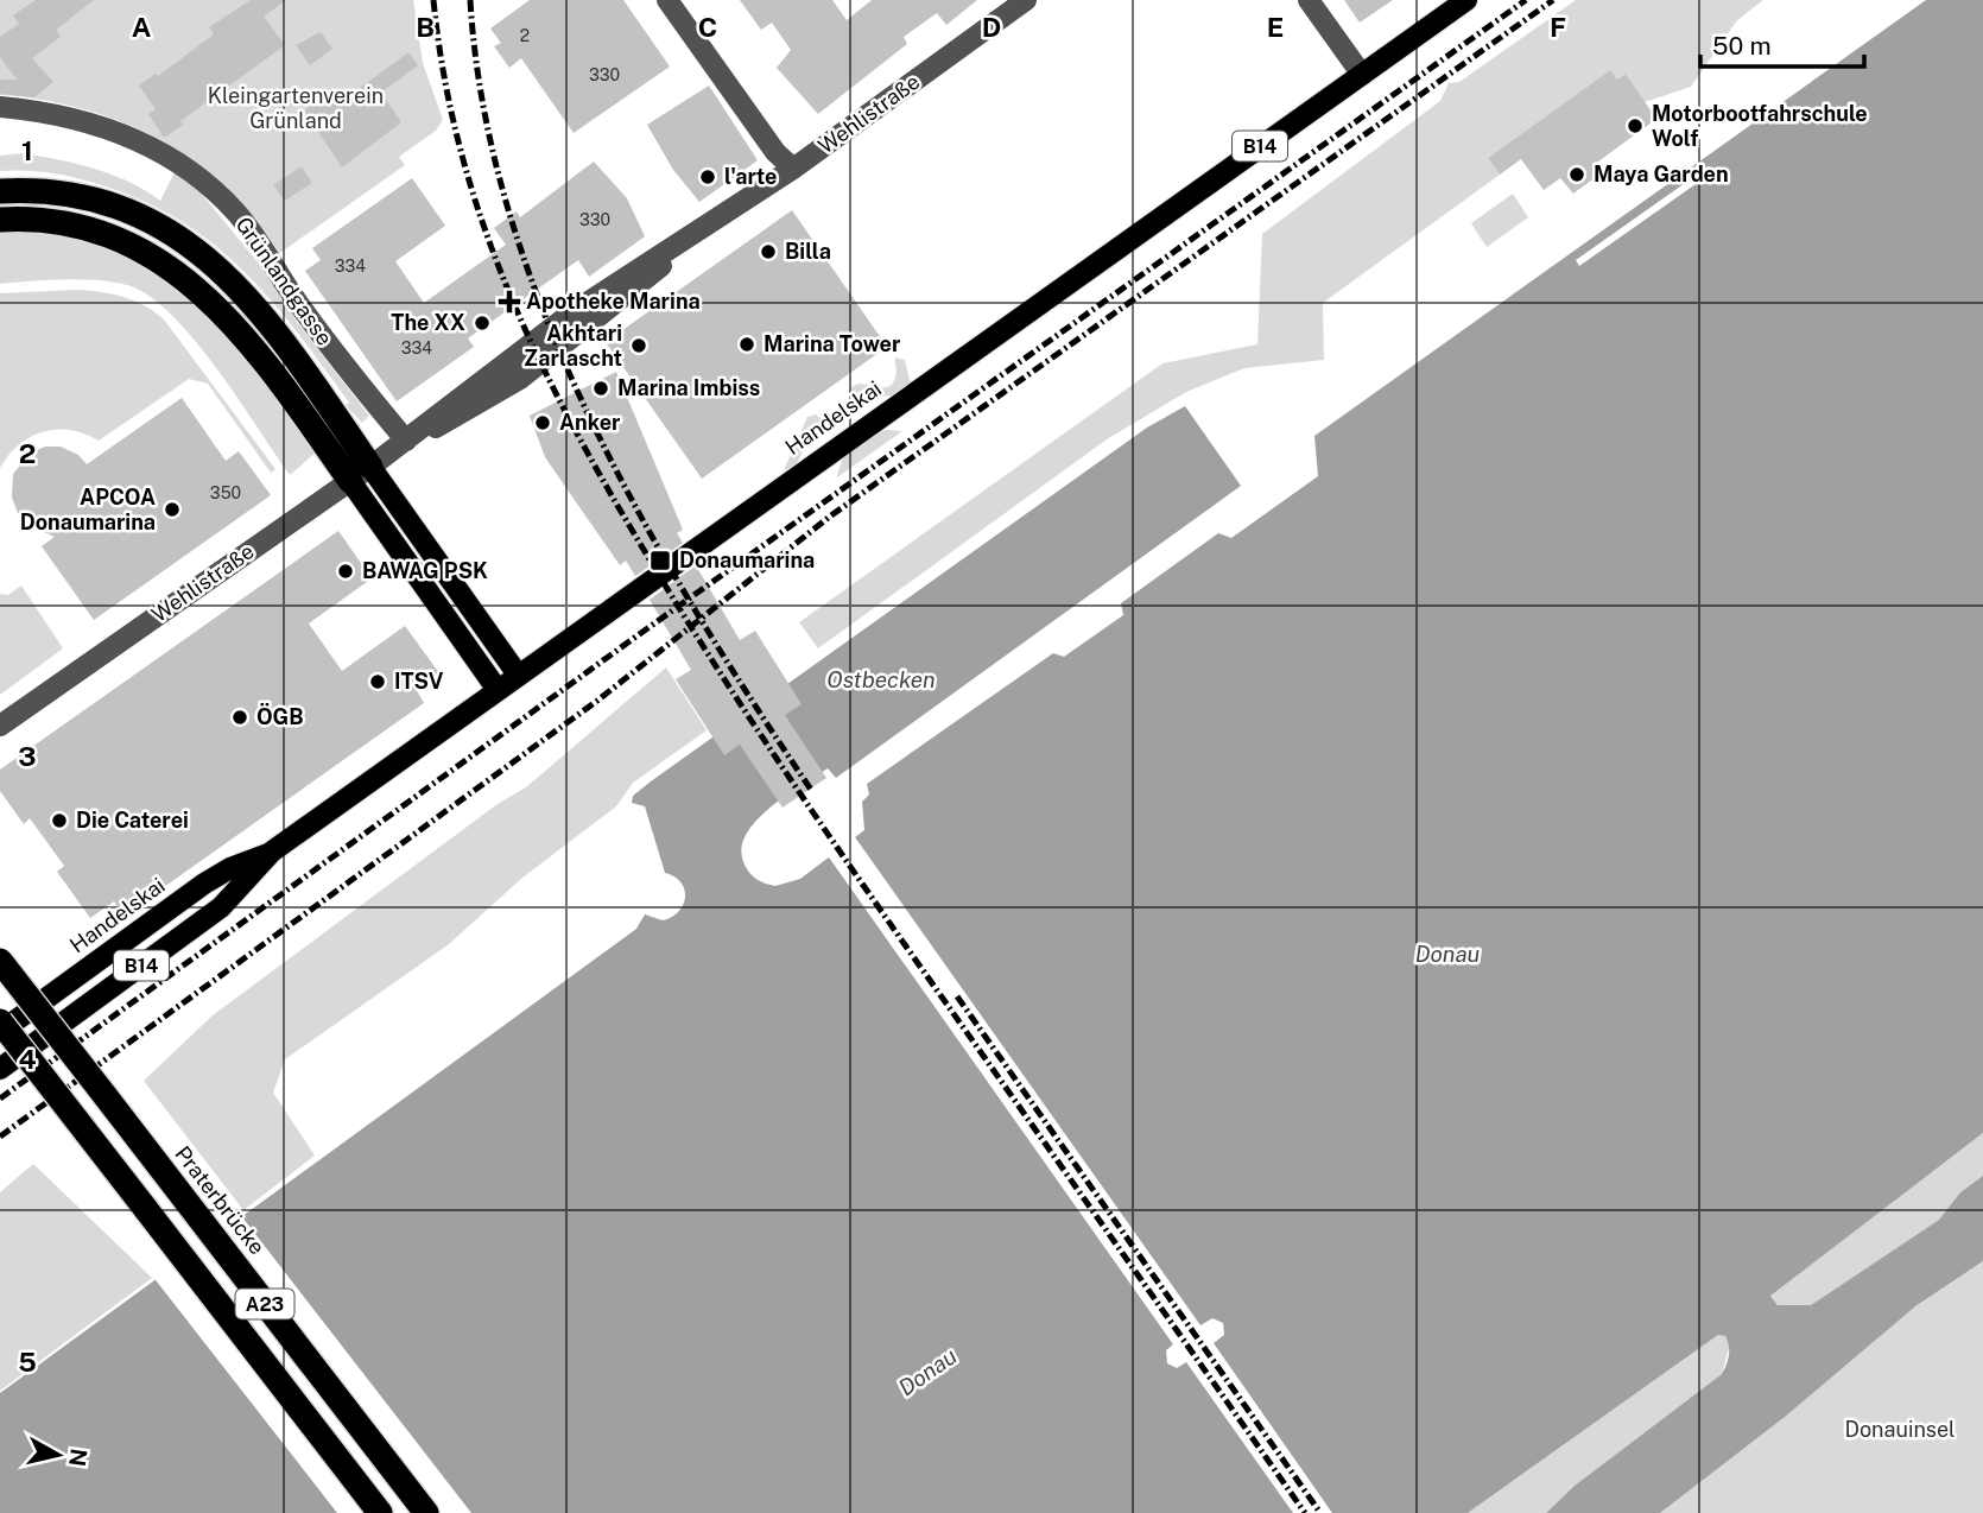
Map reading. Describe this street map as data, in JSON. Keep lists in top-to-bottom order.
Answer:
{
  "streets": {
    "highway": ["Praterbrücke", "A23"],
    "main road": ["B14", "Handelskai"],
    "street": ["Wehlistraße", "Grünlandgasse"]
  },
  "crossings": [
    ["Wehlistraße", "Grünlandgasse"]
  ],
  "water": ["Ostbecken", "Donau"],
  "parks": ["Kleingartenverein Grünland", "Donauinsel"],
  "places": {
    "other": [
      "Motorbootfahrschule Wolf",
      "Maya Garden",
      "l'arte",
      "Billa",
      "The XX",
      "Marina Tower",
      "Akhtari Zarlascht",
      "Marina Imbiss",
      "Anker",
      "APCOA Donaumarina",
      "BAWAG PSK",
      "ITSV",
      "ÖGB",
      "Die Caterei"
    ],
    "health": ["Apotheke Marina"],
    "transit": ["Donaumarina"]
  },
  "house_numbers": [
    "2",
    "330",
    "330",
    "334",
    "334",
    "350"
  ],
  "scale_bar": "50 m",
  "north": "right",
  "grid": {
    "columns": [
      "A",
      "B",
      "C",
      "D",
      "E",
      "F"
    ],
    "rows": [
      "1",
      "2",
      "3",
      "4",
      "5"
    ]
  }
}
